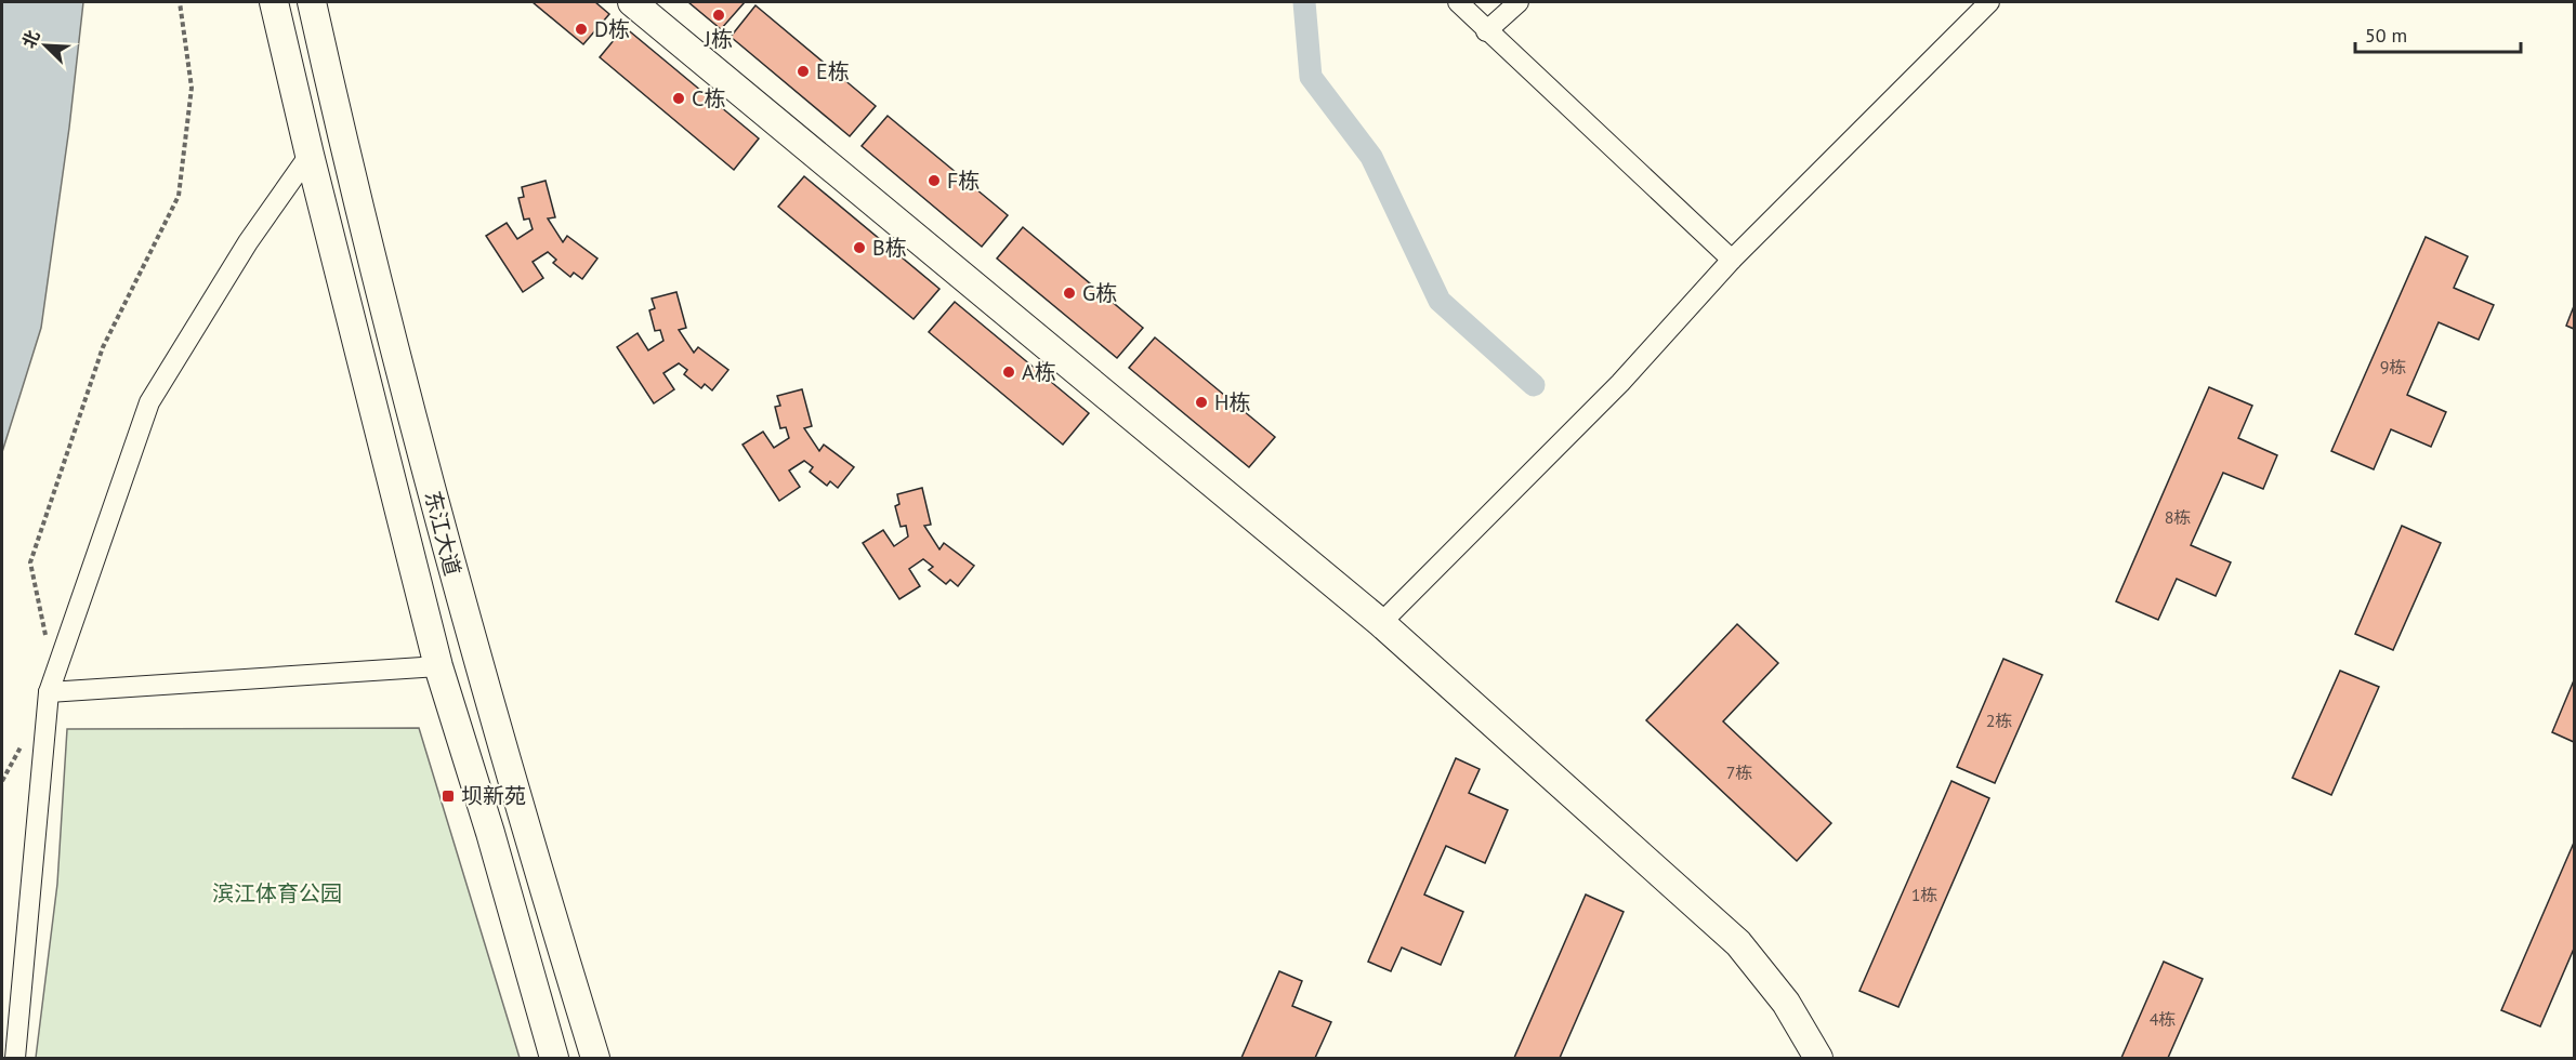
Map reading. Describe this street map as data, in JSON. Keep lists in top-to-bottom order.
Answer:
{
  "streets": {
    "main road": ["东江大道"]
  },
  "parks": ["滨江体育公园"],
  "places": {
    "other": [
      "J栋",
      "D栋",
      "E栋",
      "C栋",
      "F栋",
      "B栋",
      "G栋",
      "A栋",
      "H栋"
    ],
    "transit": ["坝新苑"]
  },
  "house_numbers": [
    "9栋",
    "8栋",
    "2栋",
    "7栋",
    "1栋",
    "4栋"
  ],
  "scale_bar": "50 m",
  "north": "top left"
}
